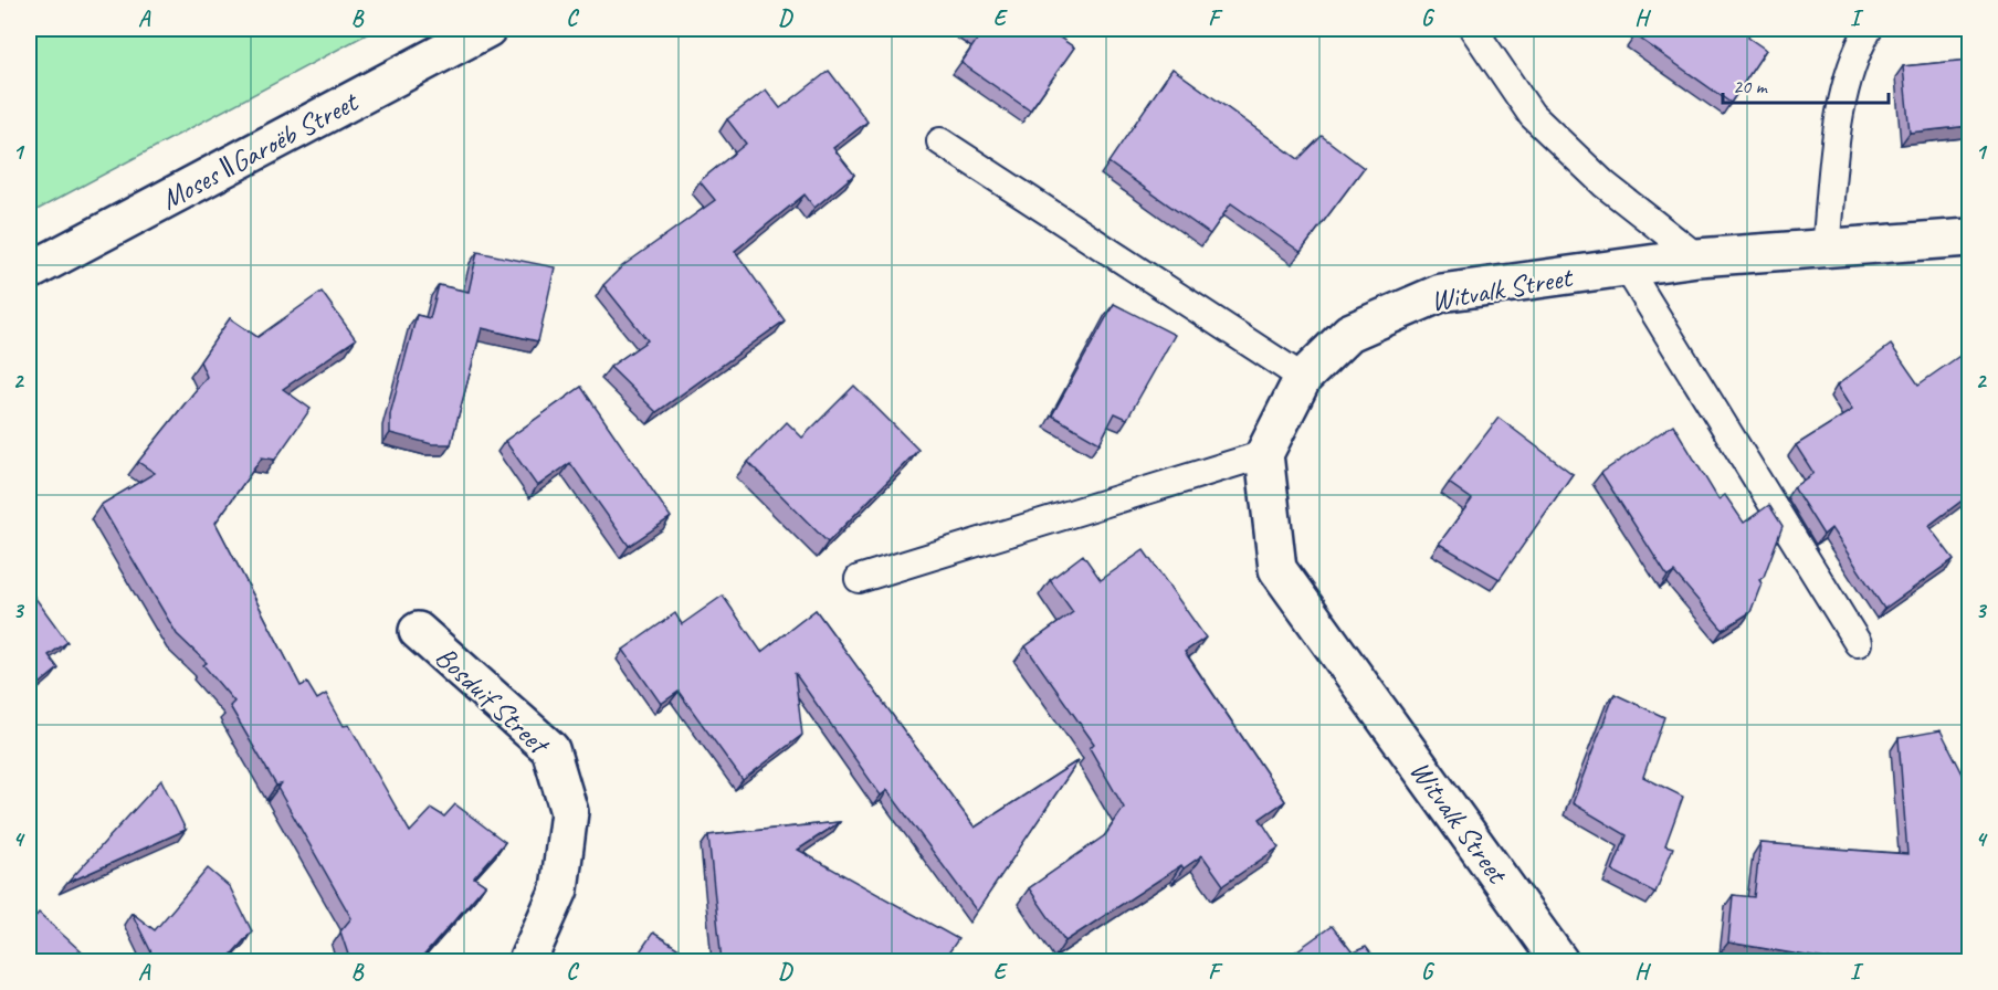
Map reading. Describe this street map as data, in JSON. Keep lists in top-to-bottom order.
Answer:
{
  "streets": {
    "street": ["Moses ǁGaroëb Street", "Witvalk Street", "Bosduif Street"]
  },
  "scale_bar": "20 m",
  "grid": {
    "columns": [
      "A",
      "B",
      "C",
      "D",
      "E",
      "F",
      "G",
      "H",
      "I"
    ],
    "rows": [
      "1",
      "2",
      "3",
      "4"
    ]
  }
}
